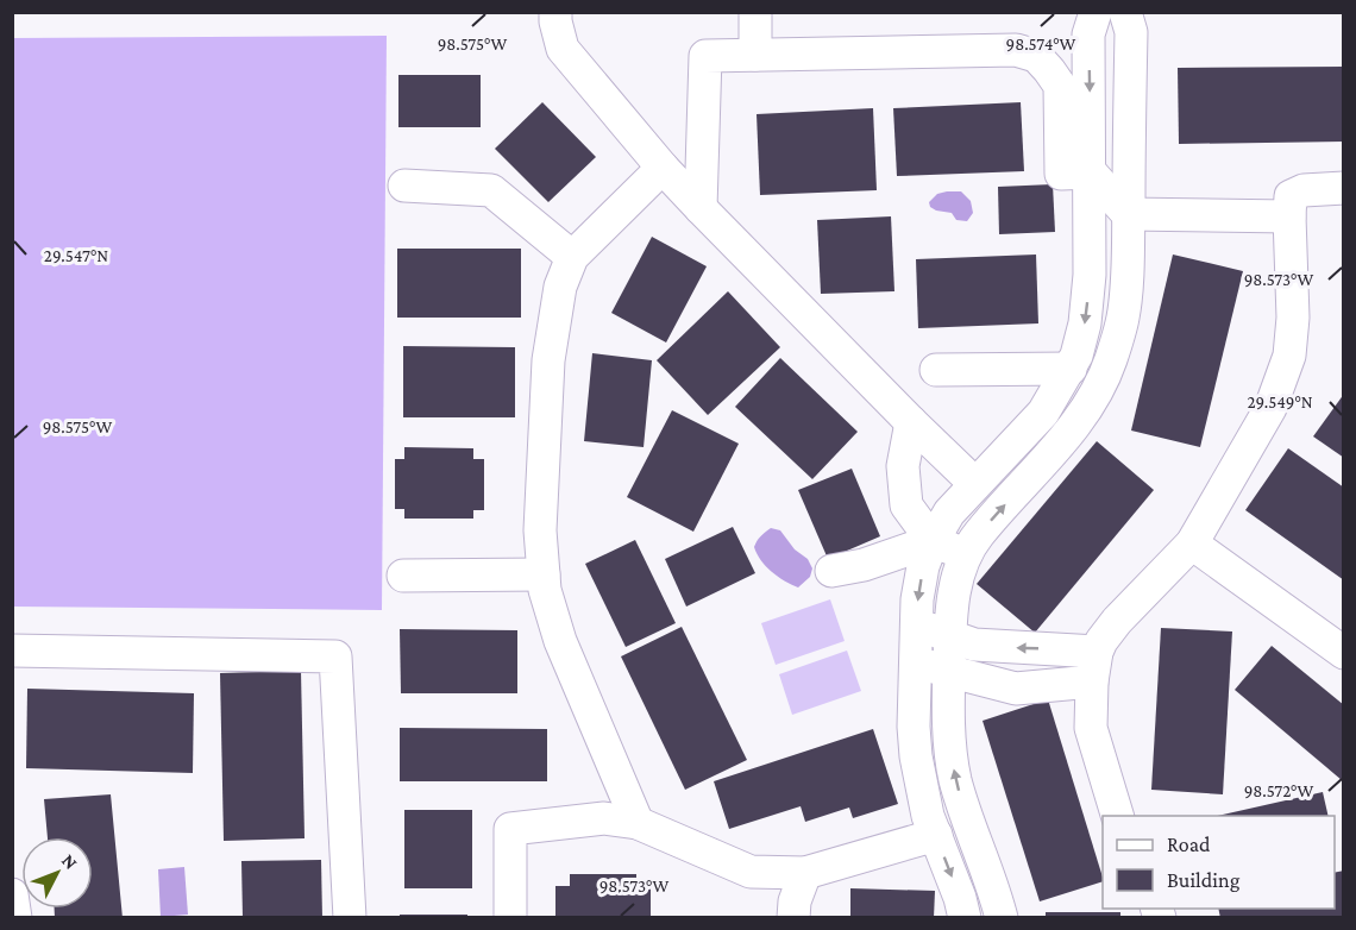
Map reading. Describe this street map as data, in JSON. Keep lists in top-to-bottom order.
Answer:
{
  "legend": ["Road", "Building"],
  "north": "top right",
  "coordinates": [
    "98.575°W",
    "98.574°W",
    "29.547°N",
    "98.573°W",
    "29.549°N",
    "98.572°W"
  ]
}
